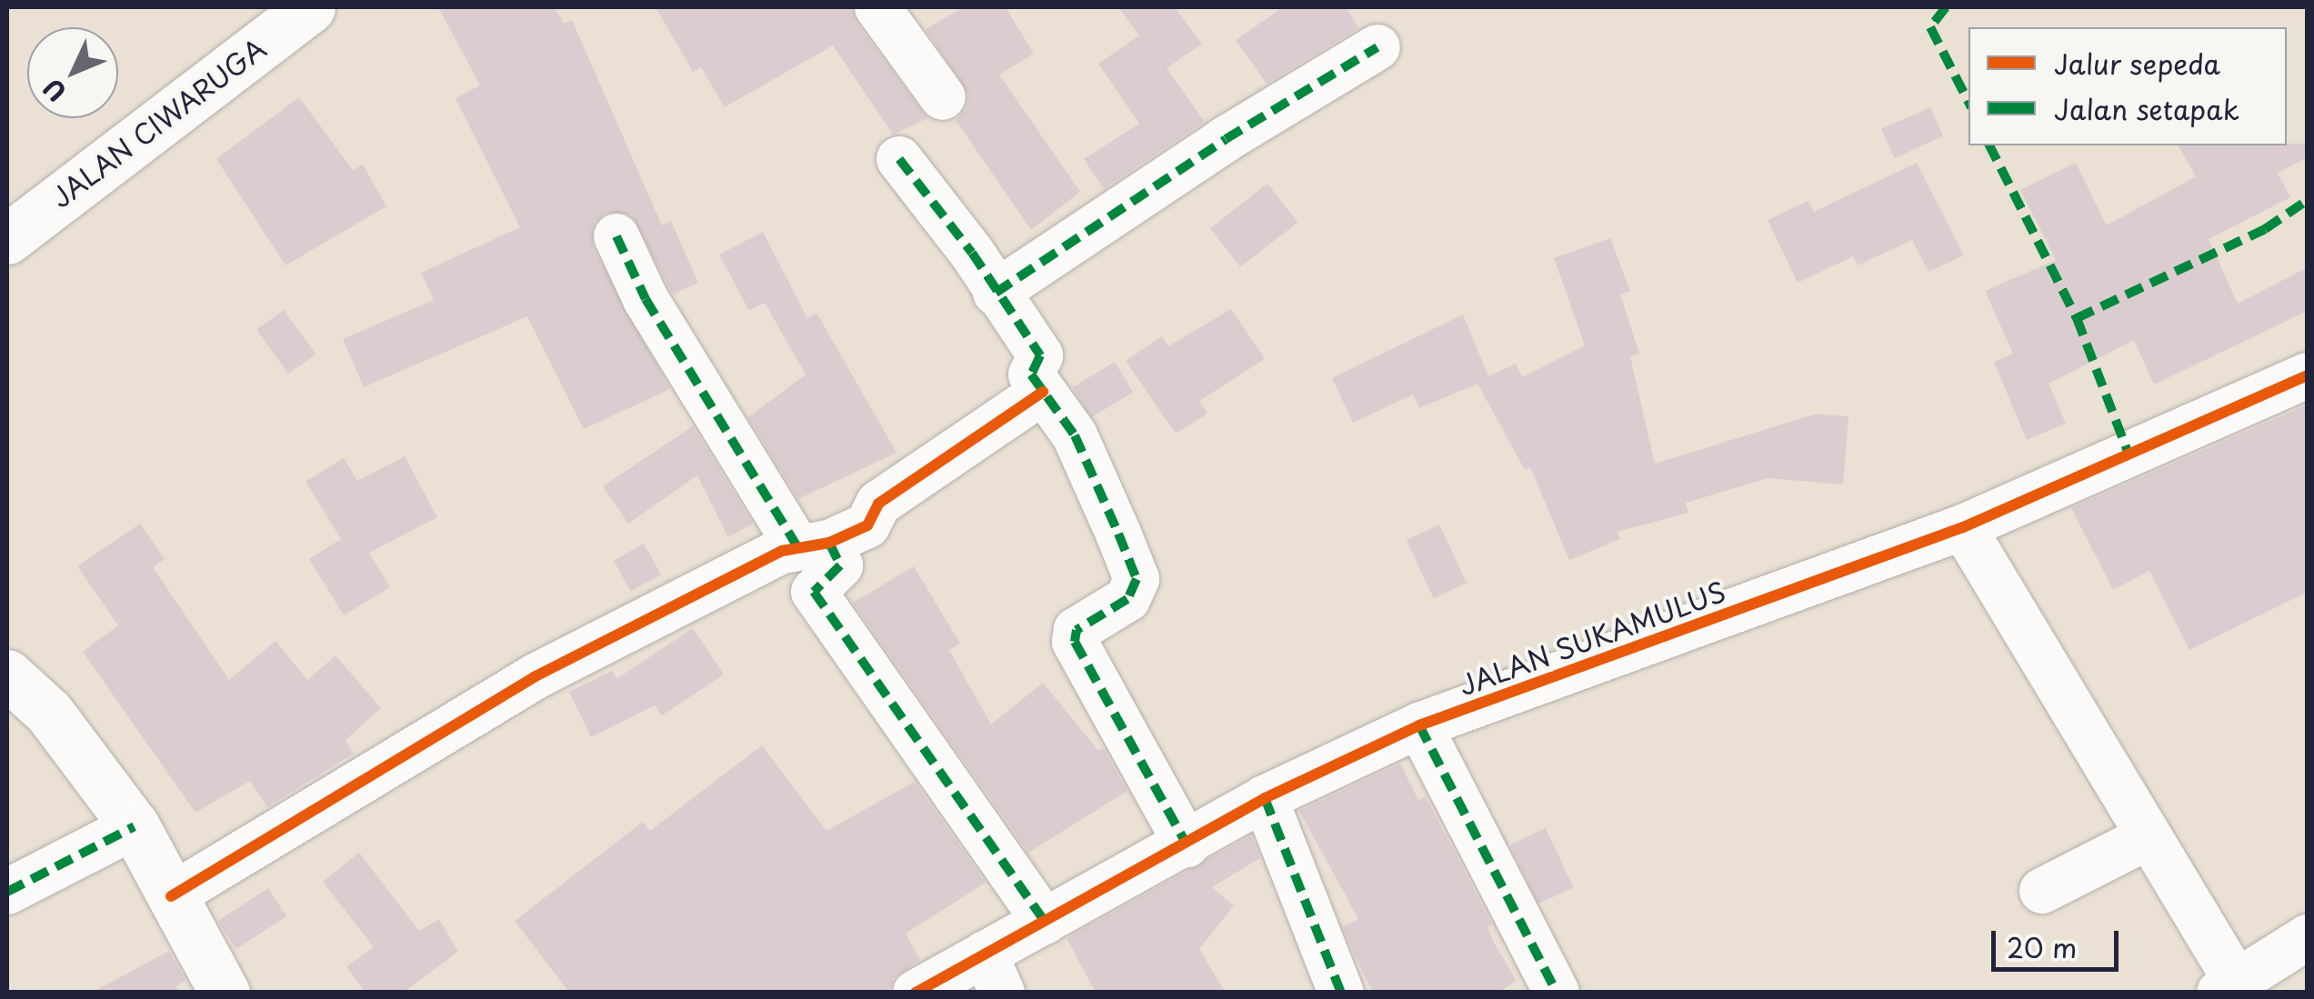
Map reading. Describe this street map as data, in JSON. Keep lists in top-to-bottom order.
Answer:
{
  "streets": {
    "street": ["JALAN CIWARUGA", "JALAN SUKAMULUS"]
  },
  "legend": ["Jalur sepeda", "Jalan setapak"],
  "scale_bar": "20 m",
  "north": "bottom left"
}
